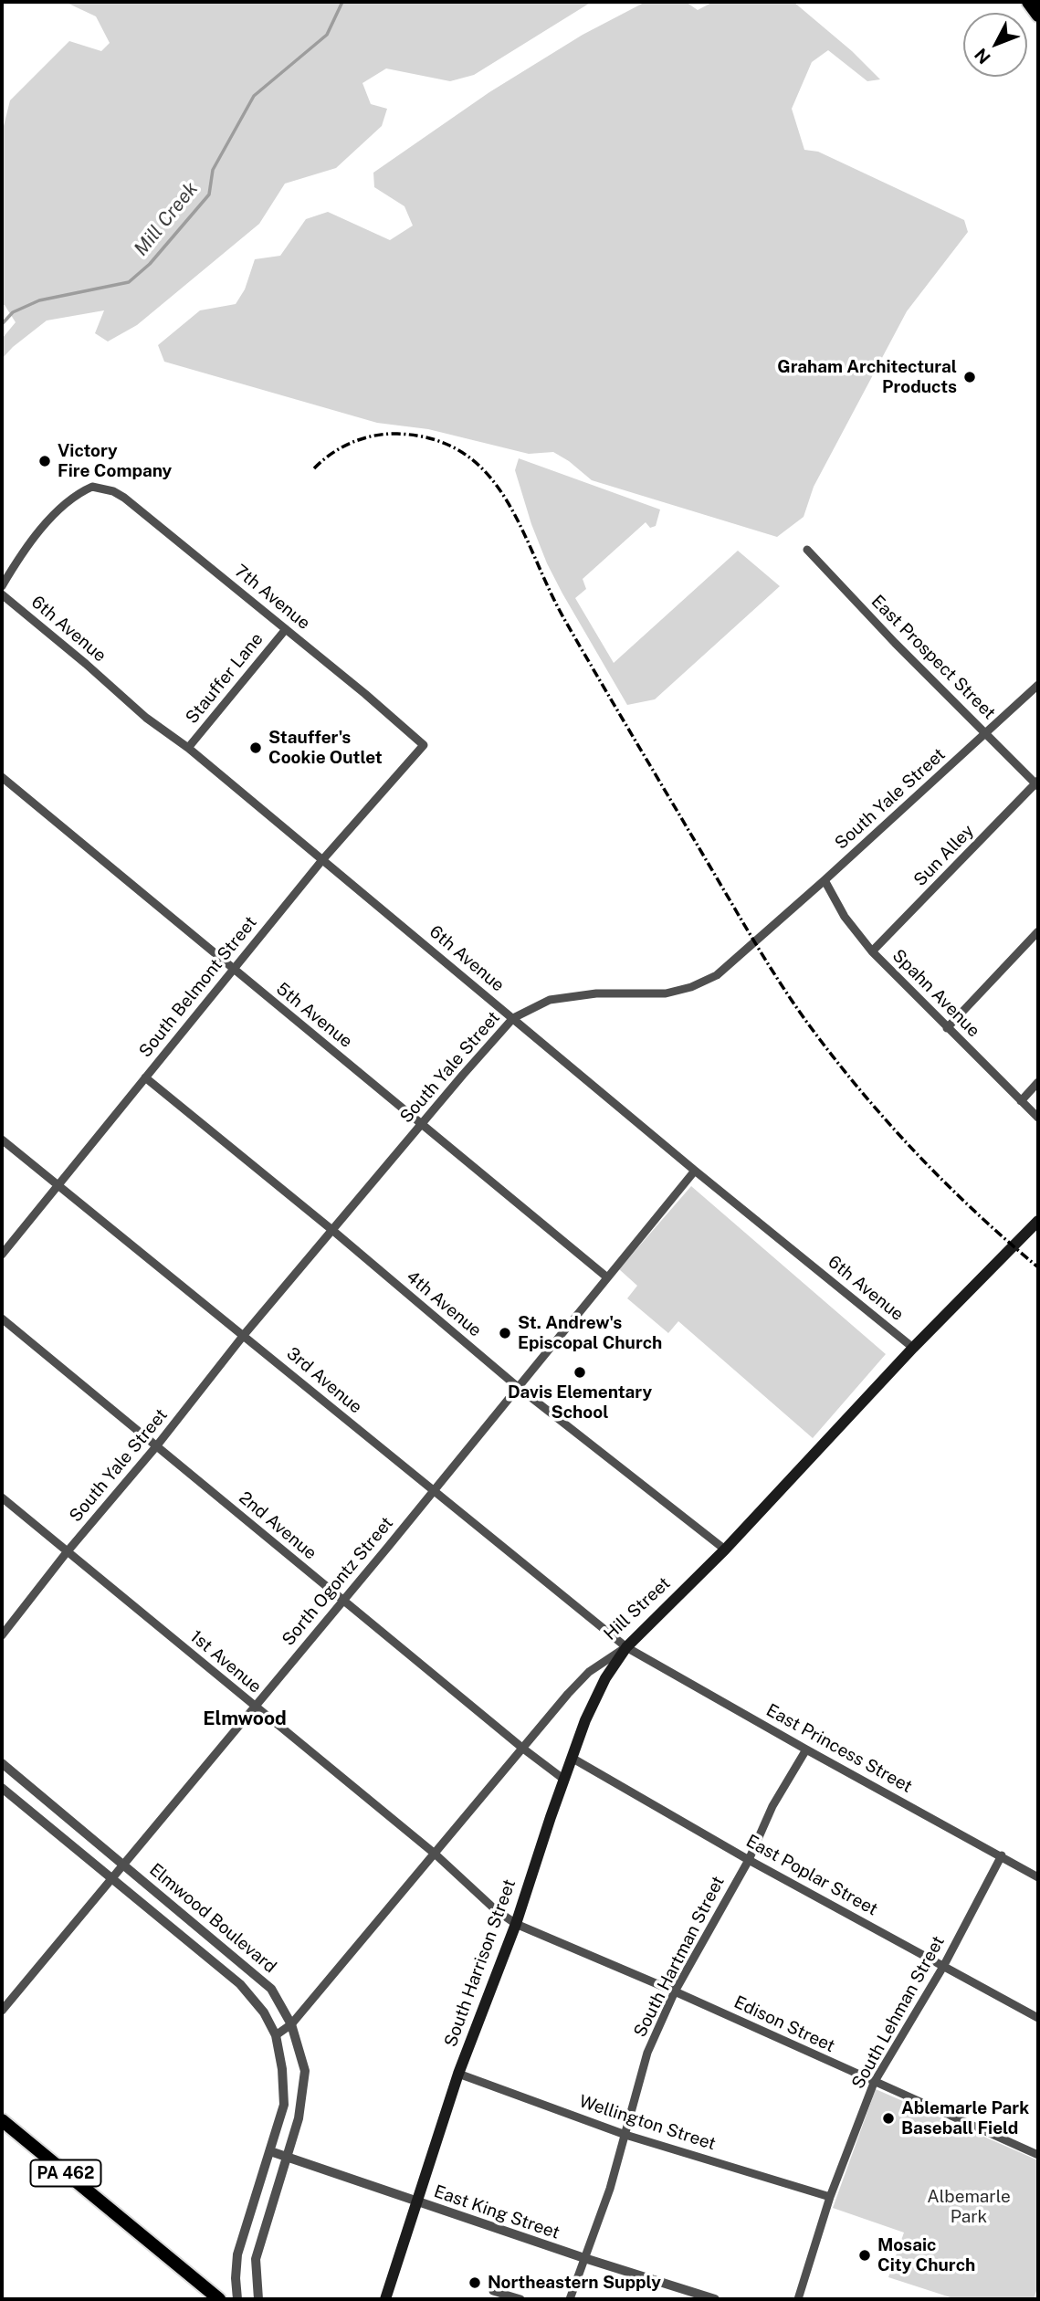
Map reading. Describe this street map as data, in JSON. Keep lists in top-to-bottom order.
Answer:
{
  "streets": {
    "main road": ["Hill Street", "South Harrison Street", "PA 462"],
    "street": [
      "7th Avenue",
      "6th Avenue",
      "East Prospect Street",
      "Stauffer Lane",
      "South Yale Street",
      "Sun Alley",
      "South Belmont Street",
      "Spahn Avenue",
      "5th Avenue",
      "4th Avenue",
      "3rd Avenue",
      "2nd Avenue",
      "Sorth Ogontz Street",
      "1st Avenue",
      "East Princess Street",
      "East Poplar Street",
      "Elmwood Boulevard",
      "South Hartman Street",
      "South Lehman Street",
      "Edison Street",
      "Wellington Street",
      "East King Street"
    ]
  },
  "crossings": [
    ["7th Avenue", "Stauffer Lane"],
    ["7th Avenue", "South Belmont Street"],
    ["6th Avenue", "Stauffer Lane"],
    ["6th Avenue", "South Yale Street"],
    ["6th Avenue", "South Belmont Street"],
    ["6th Avenue", "Sorth Ogontz Street"],
    ["6th Avenue", "Hill Street"],
    ["East Prospect Street", "South Yale Street"],
    ["East Prospect Street", "Sun Alley"],
    ["South Yale Street", "Spahn Avenue"],
    ["South Yale Street", "5th Avenue"],
    ["South Yale Street", "4th Avenue"],
    ["South Yale Street", "3rd Avenue"],
    ["South Yale Street", "2nd Avenue"],
    ["South Yale Street", "1st Avenue"],
    ["Sun Alley", "Spahn Avenue"],
    ["South Belmont Street", "5th Avenue"],
    ["South Belmont Street", "4th Avenue"],
    ["South Belmont Street", "3rd Avenue"],
    ["5th Avenue", "Sorth Ogontz Street"],
    ["4th Avenue", "Sorth Ogontz Street"],
    ["4th Avenue", "Hill Street"],
    ["3rd Avenue", "Sorth Ogontz Street"],
    ["3rd Avenue", "Hill Street"],
    ["3rd Avenue", "East Princess Street"],
    ["3rd Avenue", "South Harrison Street"],
    ["2nd Avenue", "Sorth Ogontz Street"],
    ["2nd Avenue", "Hill Street"],
    ["2nd Avenue", "South Harrison Street"],
    ["Sorth Ogontz Street", "1st Avenue"],
    ["Sorth Ogontz Street", "Elmwood Boulevard"],
    ["Hill Street", "1st Avenue"],
    ["Hill Street", "East Princess Street"],
    ["Hill Street", "Elmwood Boulevard"],
    ["Hill Street", "South Harrison Street"],
    ["1st Avenue", "South Harrison Street"],
    ["1st Avenue", "Edison Street"],
    ["East Princess Street", "South Hartman Street"],
    ["East Princess Street", "South Harrison Street"],
    ["East Princess Street", "South Lehman Street"],
    ["East Poplar Street", "South Hartman Street"],
    ["East Poplar Street", "South Harrison Street"],
    ["East Poplar Street", "South Lehman Street"],
    ["Elmwood Boulevard", "East King Street"],
    ["South Hartman Street", "Edison Street"],
    ["South Hartman Street", "Wellington Street"],
    ["South Hartman Street", "East King Street"],
    ["South Harrison Street", "Edison Street"],
    ["South Harrison Street", "Wellington Street"],
    ["South Harrison Street", "East King Street"],
    ["South Lehman Street", "Edison Street"],
    ["South Lehman Street", "Wellington Street"]
  ],
  "districts": ["Elmwood"],
  "water": ["Mill Creek"],
  "parks": ["Albemarle Park"],
  "places": [
    "Graham Architectural Products",
    "Victory Fire Company",
    "Stauffer's Cookie Outlet",
    "St. Andrew's Episcopal Church",
    "Davis Elementary School",
    "Ablemarle Park Baseball Field",
    "Mosaic City Church",
    "Northeastern Supply"
  ],
  "north": "bottom left"
}
